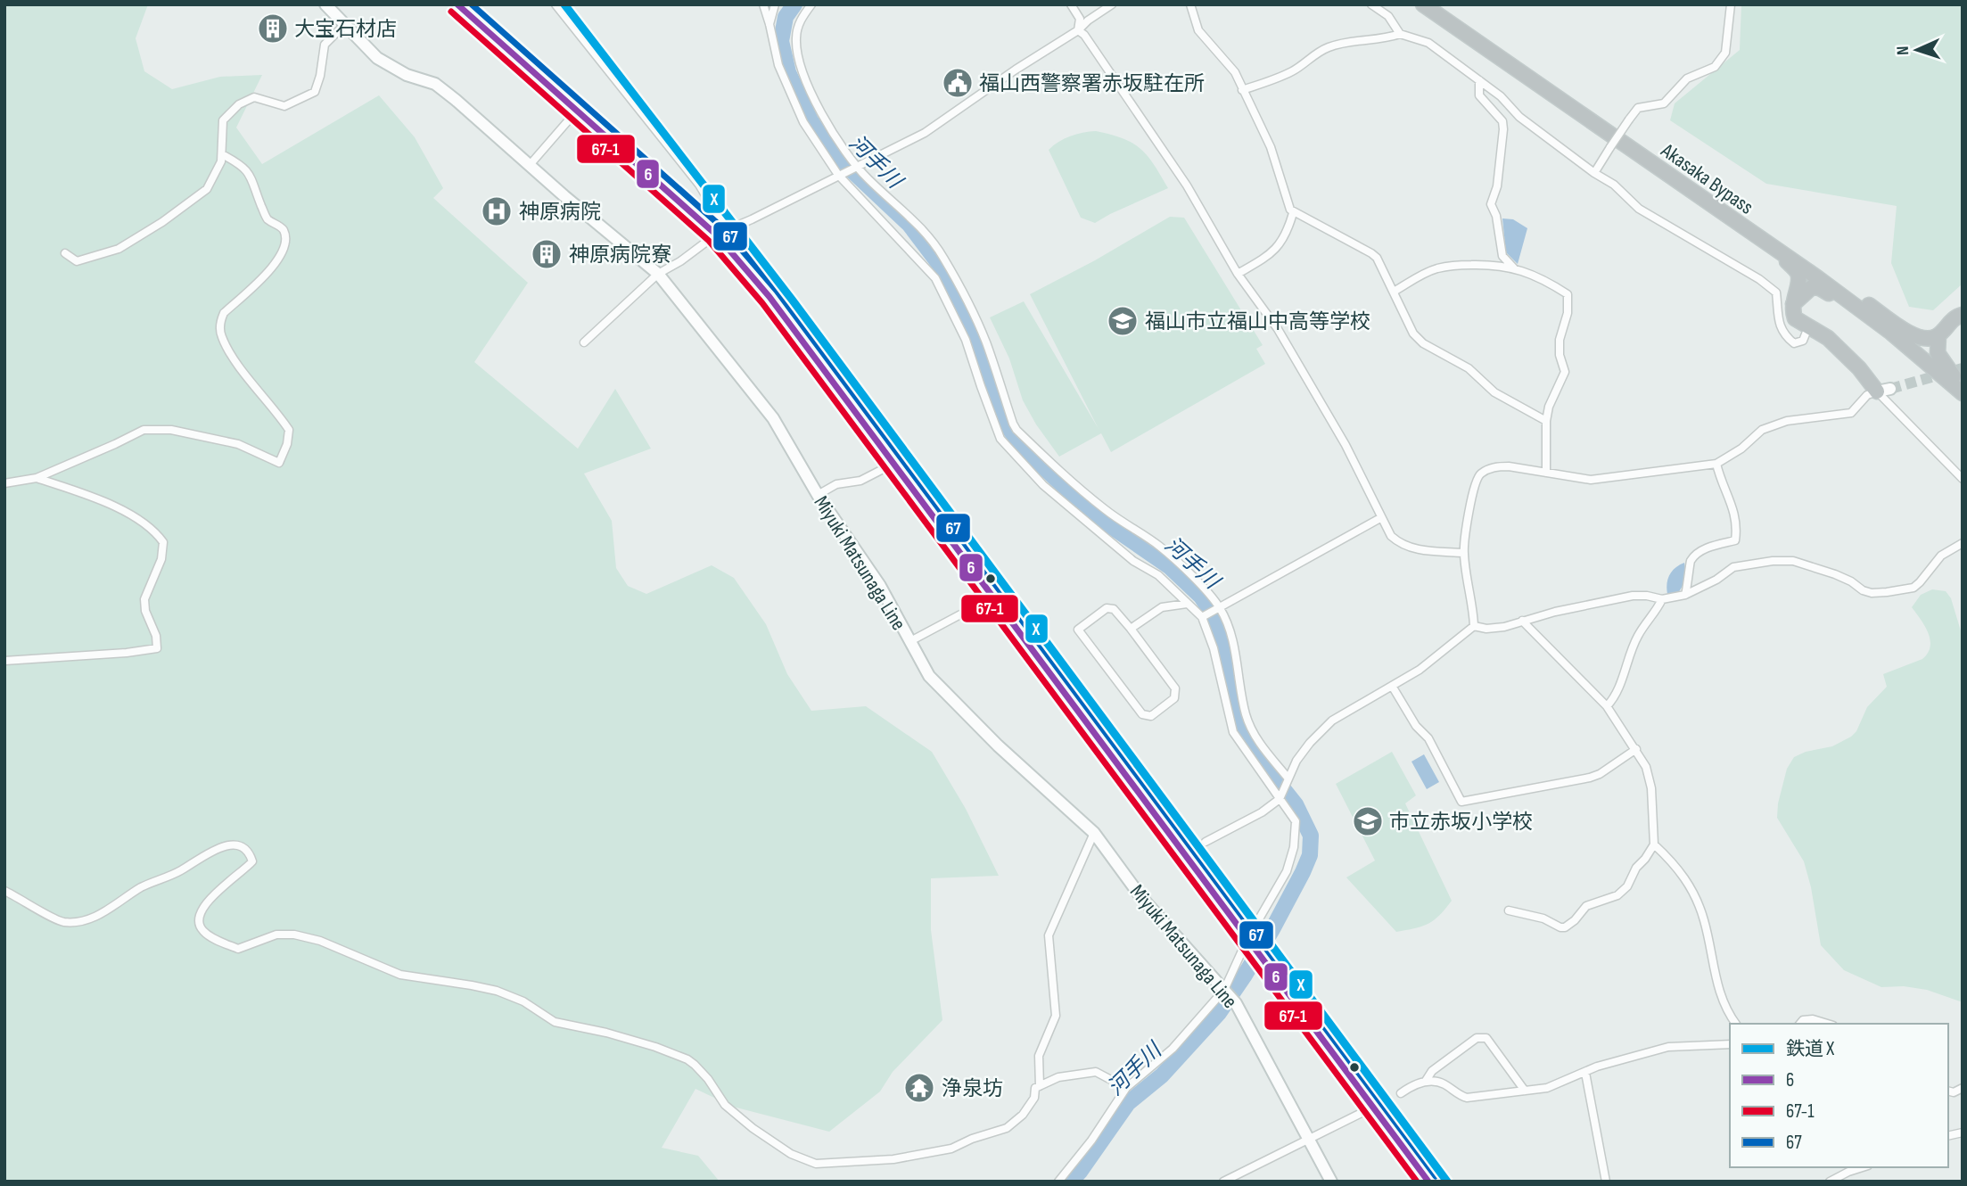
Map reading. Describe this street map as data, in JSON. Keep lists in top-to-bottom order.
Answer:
{
  "streets": {
    "highway": ["Akasaka Bypass"],
    "main road": ["Miyuki Matsunaga Line"]
  },
  "water": ["河手川"],
  "places": {
    "building": ["大宝石材店", "神原病院寮"],
    "public building": ["福山西警察署赤坂駐在所"],
    "hospital": ["神原病院"],
    "school or university": ["福山市立福山中高等学校", "市立赤坂小学校"],
    "temple": ["浄泉坊"]
  },
  "lines": [
    "rail line X",
    "transit line 6",
    "transit line 67",
    "transit line 67-1"
  ],
  "legend": [
    "鉄道 X",
    "6",
    "67-1",
    "67"
  ],
  "north": "left"
}
